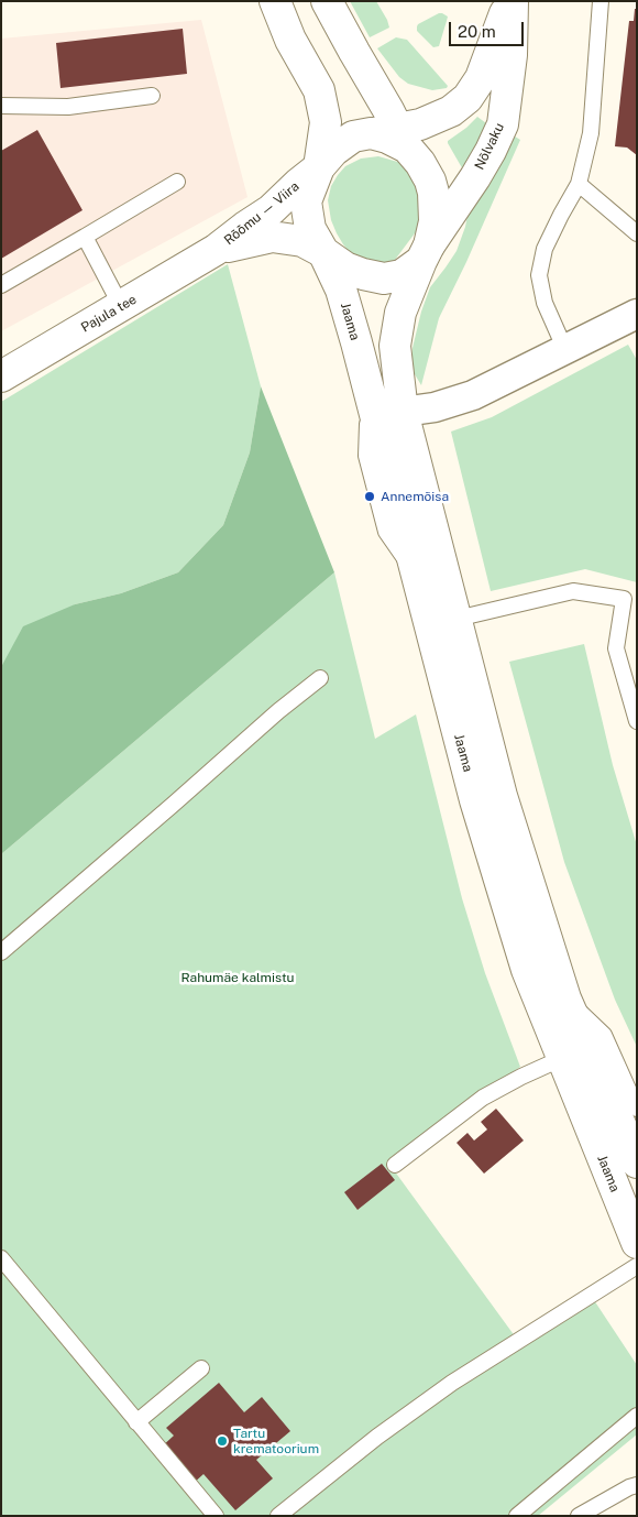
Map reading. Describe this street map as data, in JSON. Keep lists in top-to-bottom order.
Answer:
{
  "streets": {
    "main road": [
      "Nõlvaku",
      "Rõõmu — Viira",
      "Pajula tee",
      "Jaama"
    ]
  },
  "crossings": [
    ["Nõlvaku", "Rõõmu — Viira"],
    ["Nõlvaku", "Jaama"],
    ["Rõõmu — Viira", "Pajula tee"],
    ["Rõõmu — Viira", "Jaama"]
  ],
  "parks": ["Rahumäe kalmistu"],
  "places": ["Annemõisa", "Tartu krematoorium"],
  "scale_bar": "20 m"
}
